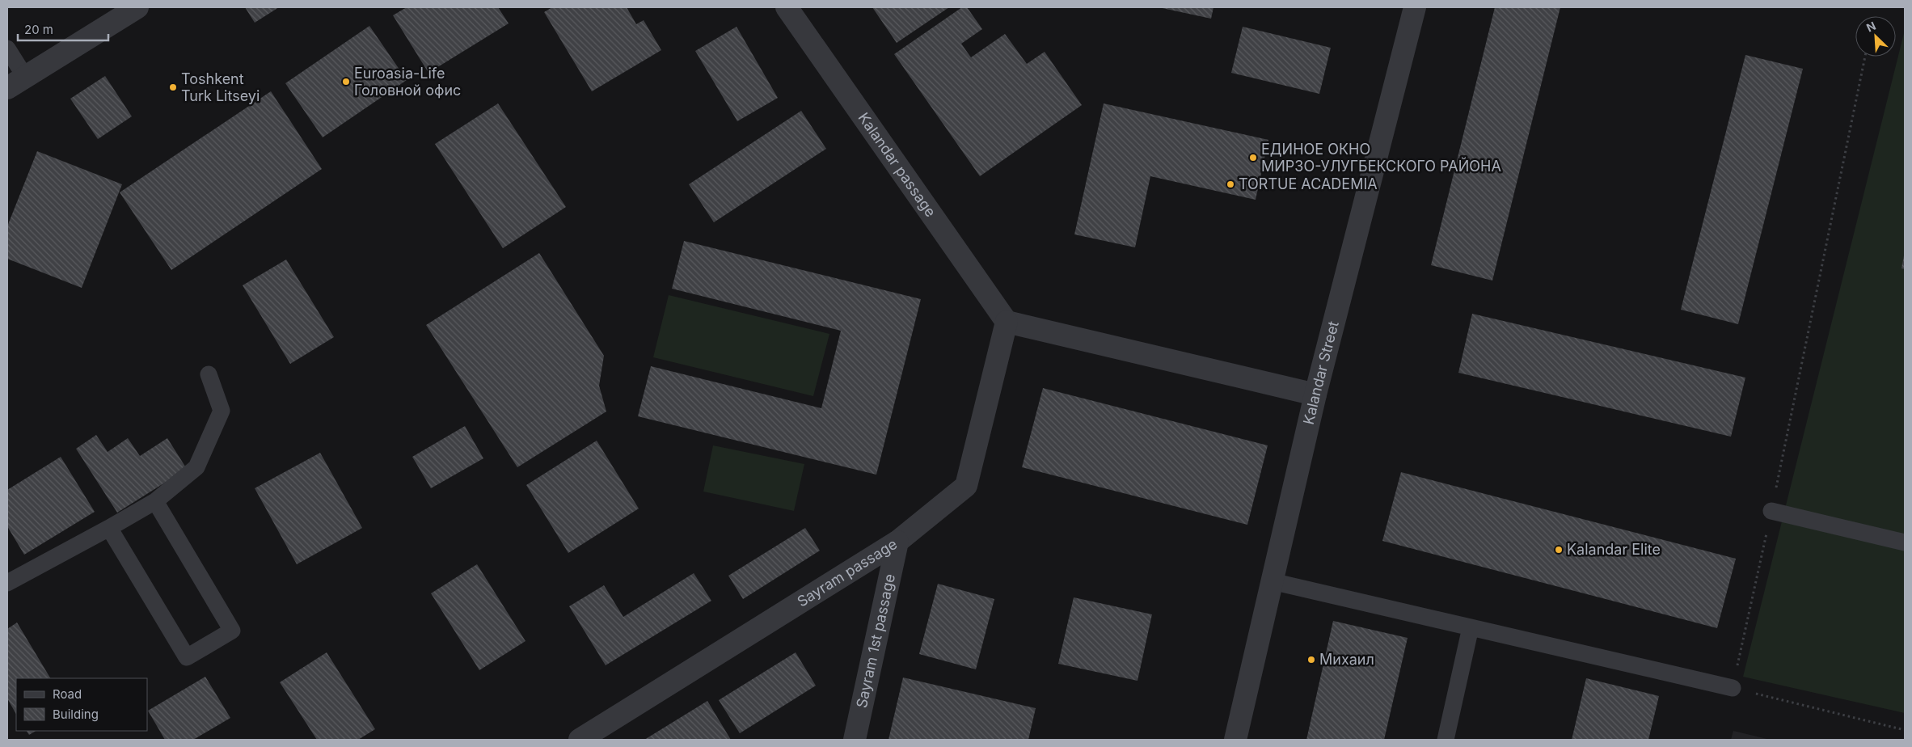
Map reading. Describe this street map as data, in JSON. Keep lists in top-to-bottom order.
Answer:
{
  "streets": {
    "street": [
      "Kalandar passage",
      "Kalandar Street",
      "Sayram passage",
      "Sayram 1st passage"
    ]
  },
  "crossings": [
    ["Kalandar passage", "Sayram passage"],
    ["Sayram passage", "Sayram 1st passage"]
  ],
  "places": [
    "Euroasia-Life Головной офис",
    "Toshkent Turk Litseyi",
    "ЕДИНОЕ ОКНО МИРЗО-УЛУГБЕКСКОГО РАЙОНА",
    "TORTUE ACADEMIA",
    "Kalandar Elite",
    "Михаил"
  ],
  "legend": ["Road", "Building"],
  "scale_bar": "20 m",
  "north": "top left"
}
